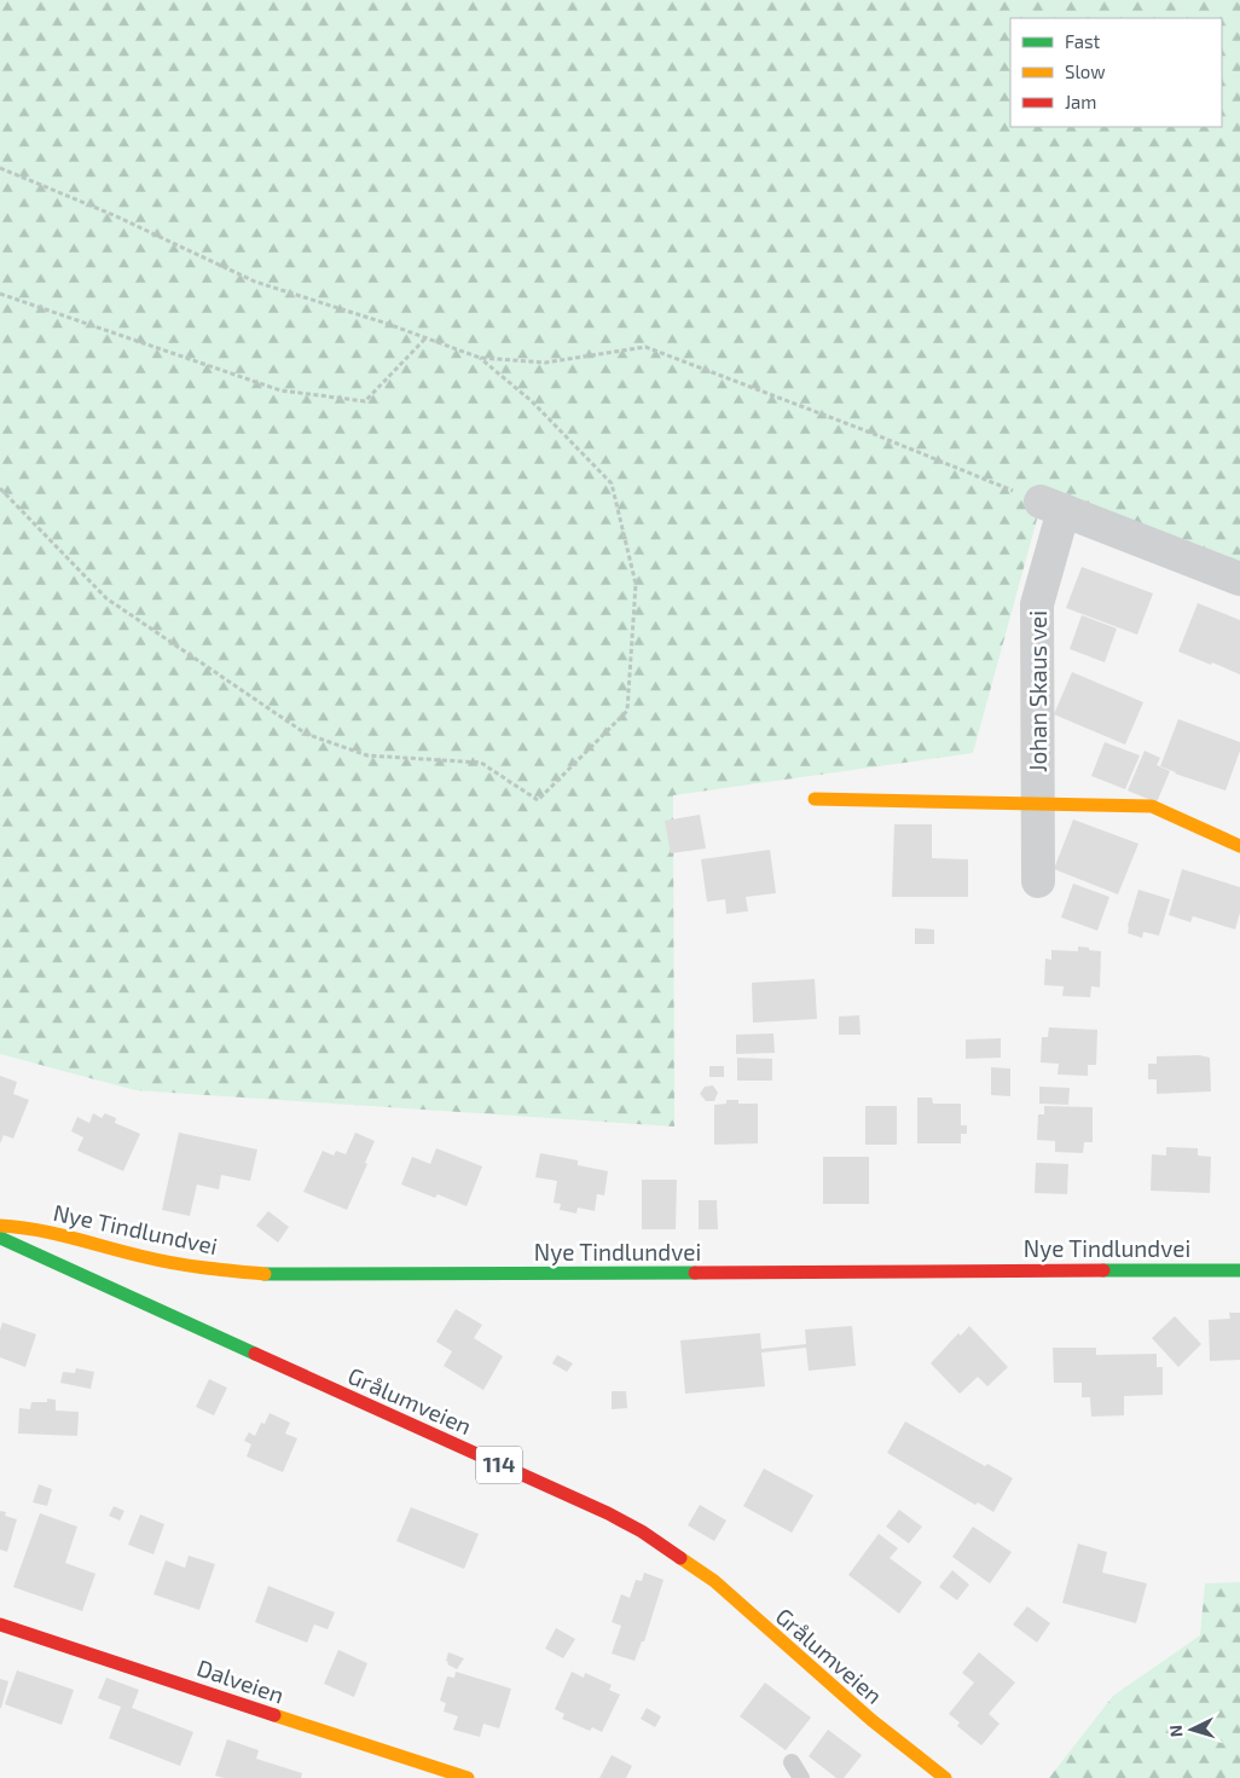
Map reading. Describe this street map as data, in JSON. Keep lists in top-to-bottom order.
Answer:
{
  "streets": {
    "street": [
      "Johan Skaus vei",
      "Nye Tindlundvei",
      "Grålumveien",
      "114",
      "Dalveien"
    ]
  },
  "legend": ["Fast", "Slow", "Jam"],
  "north": "left"
}
